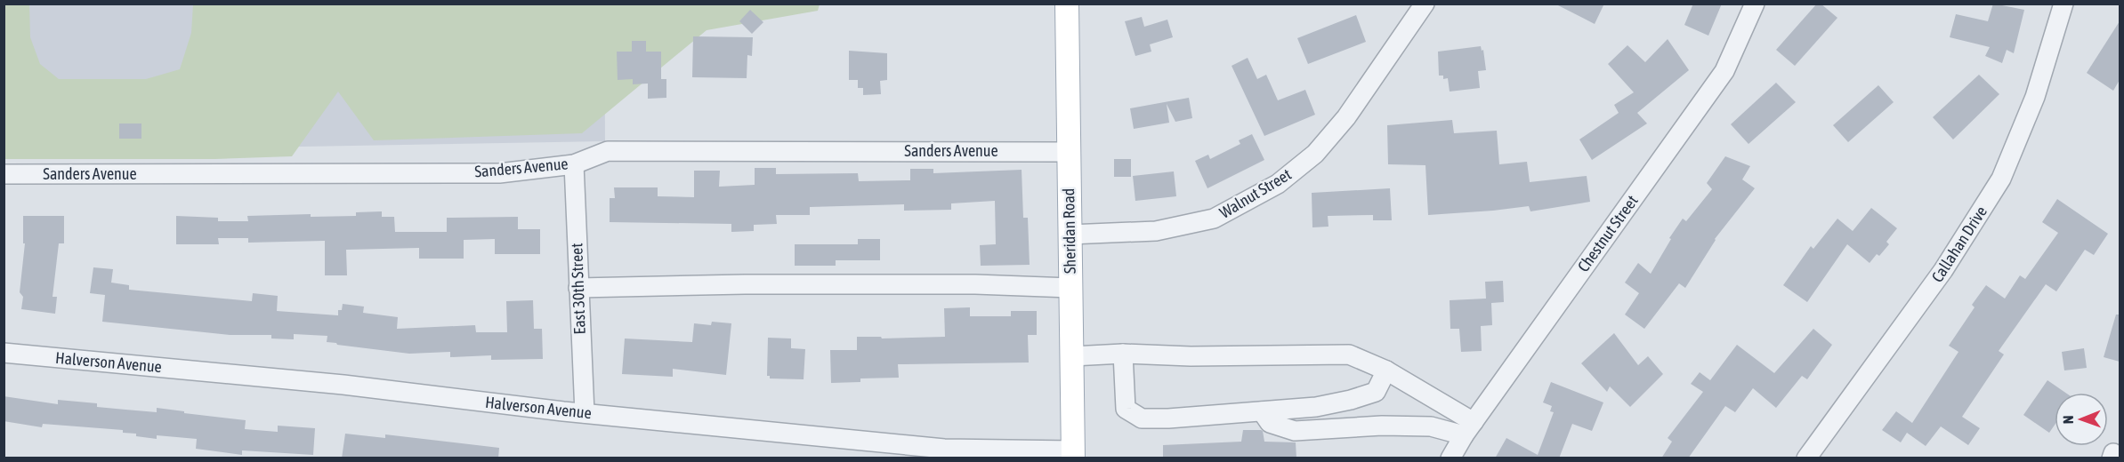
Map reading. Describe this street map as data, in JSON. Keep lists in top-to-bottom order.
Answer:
{
  "streets": {
    "main road": ["Sheridan Road"],
    "street": [
      "Sanders Avenue",
      "Walnut Street",
      "Chestnut Street",
      "Callahan Drive",
      "East 30th Street",
      "Halverson Avenue"
    ]
  },
  "crossings": [
    ["Sanders Avenue", "Sheridan Road"],
    ["Sanders Avenue", "East 30th Street"],
    ["Walnut Street", "Sheridan Road"],
    ["Sheridan Road", "Halverson Avenue"],
    ["East 30th Street", "Halverson Avenue"]
  ],
  "north": "left"
}
